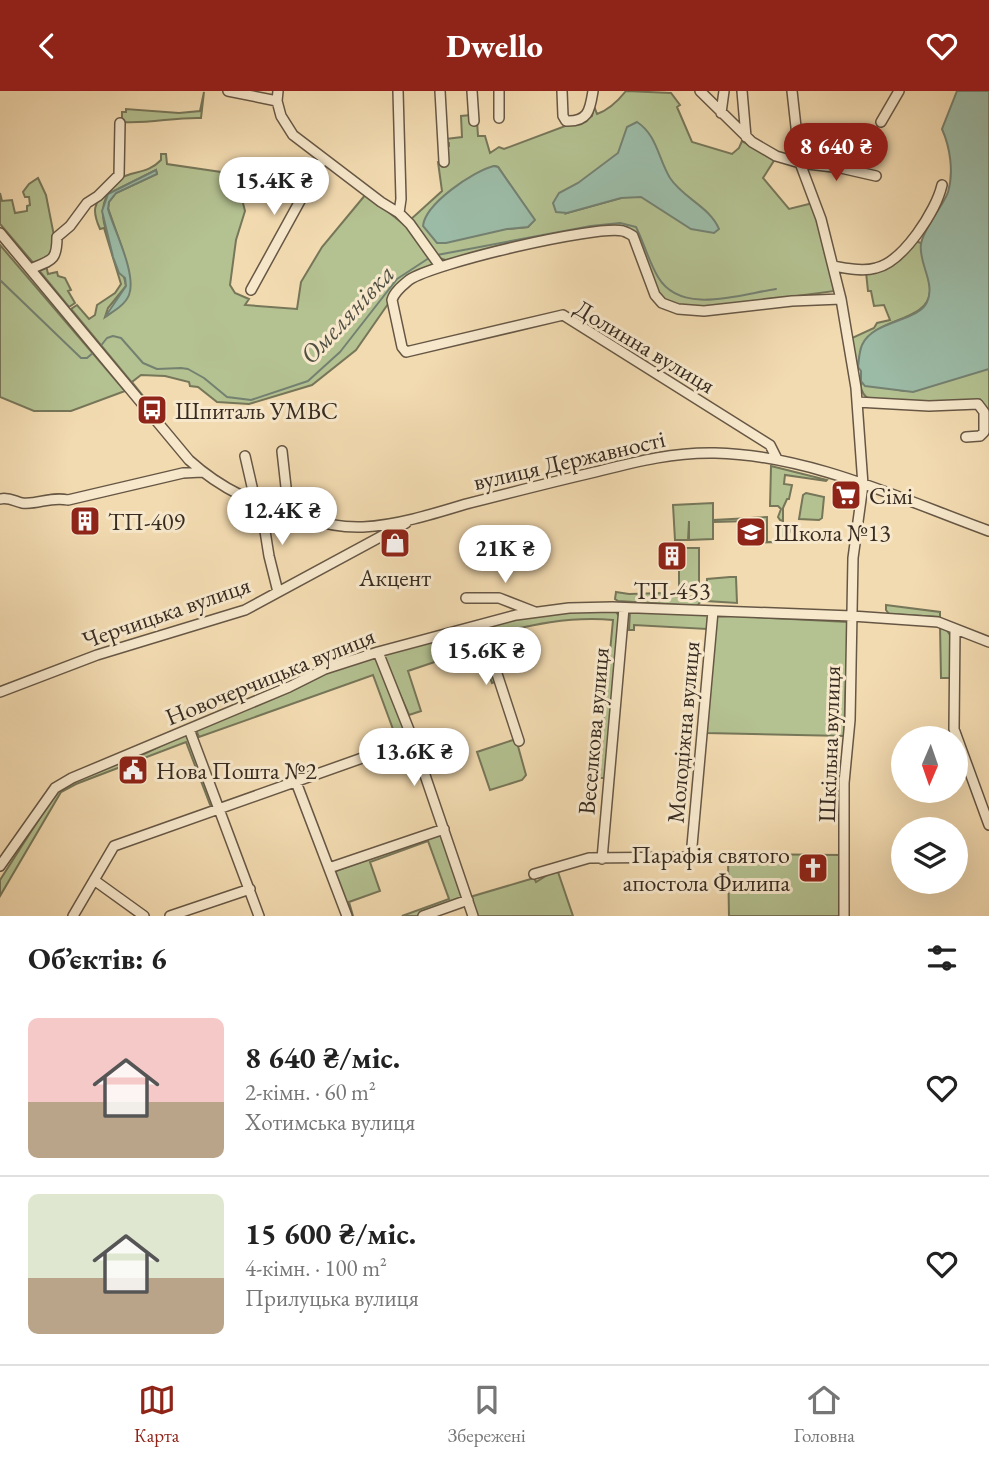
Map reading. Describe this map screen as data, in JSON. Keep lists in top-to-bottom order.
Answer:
{
  "streets": {
    "street": [
      "Долинна вулиця",
      "вулиця Державності",
      "Черчицька вулиця",
      "Новочерчицька вулиця",
      "Веселкова вулиця",
      "Молодіжна вулиця",
      "Шкільна вулиця"
    ]
  },
  "crossings": [
    ["Долинна вулиця", "вулиця Державності"],
    ["вулиця Державності", "Черчицька вулиця"],
    ["Новочерчицька вулиця", "Веселкова вулиця"],
    ["Новочерчицька вулиця", "Молодіжна вулиця"],
    ["Новочерчицька вулиця", "Шкільна вулиця"],
    ["Веселкова вулиця", "Молодіжна вулиця"]
  ],
  "water": ["Омелянівка"],
  "places": {
    "bus stop": ["Шпиталь УМВС"],
    "supermarket": ["Сімі"],
    "building": ["ТП-409", "ТП-453"],
    "school or university": ["Школа №13"],
    "shop": ["Акцент"],
    "public building": ["Нова Пошта №2"],
    "church": ["Парафія святого апостола Филипа"]
  },
  "north": "bottom",
  "page": {
    "header": "Dwello",
    "price": [
      "8 640 ₴",
      "15.4K ₴",
      "12.4K ₴",
      "21K ₴",
      "15.6K ₴",
      "13.6K ₴"
    ],
    "heading": "Об’єктів: 6",
    "list": [
      {
        "name": "8 640 ₴/міс.",
        "note": "2-кімн. · 60 m² · Хотимська вулиця"
      },
      {
        "name": "15 600 ₴/міс.",
        "note": "4-кімн. · 100 m² · Прилуцька вулиця"
      }
    ],
    "tabs": ["Карта", "Збережені", "Головна"]
  }
}
